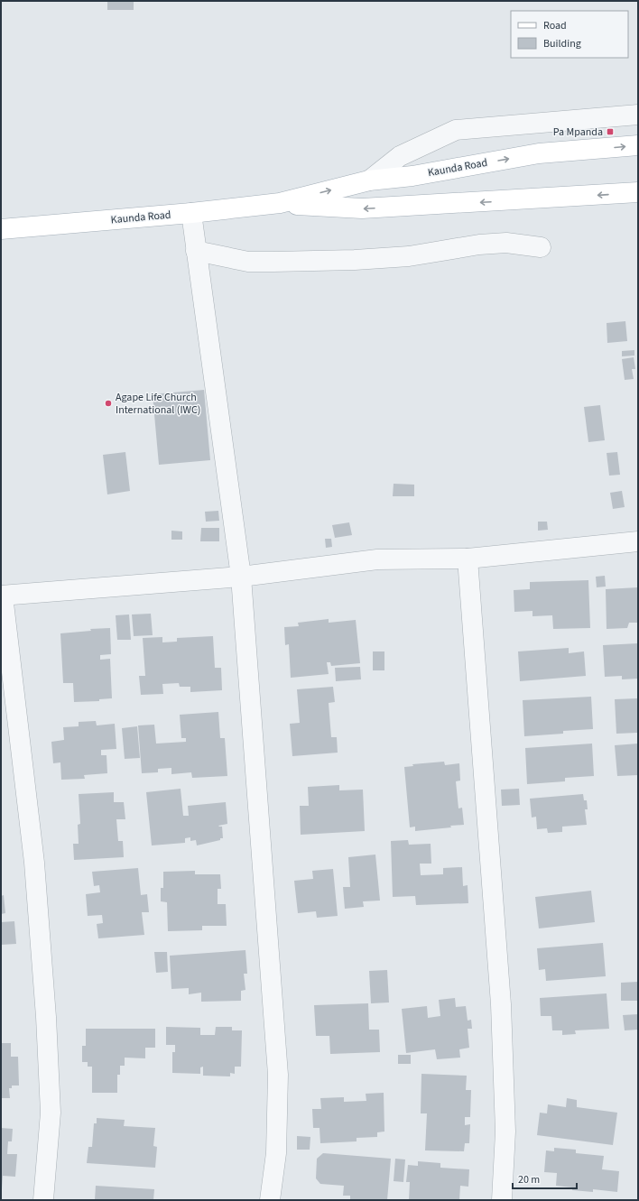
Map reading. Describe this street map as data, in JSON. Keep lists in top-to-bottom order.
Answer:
{
  "streets": {
    "main road": ["Kaunda Road"]
  },
  "places": {
    "transit": ["Pa Mpanda"],
    "other": ["Agape Life Church International (IWC)"]
  },
  "legend": ["Road", "Building"],
  "scale_bar": "20 m"
}
